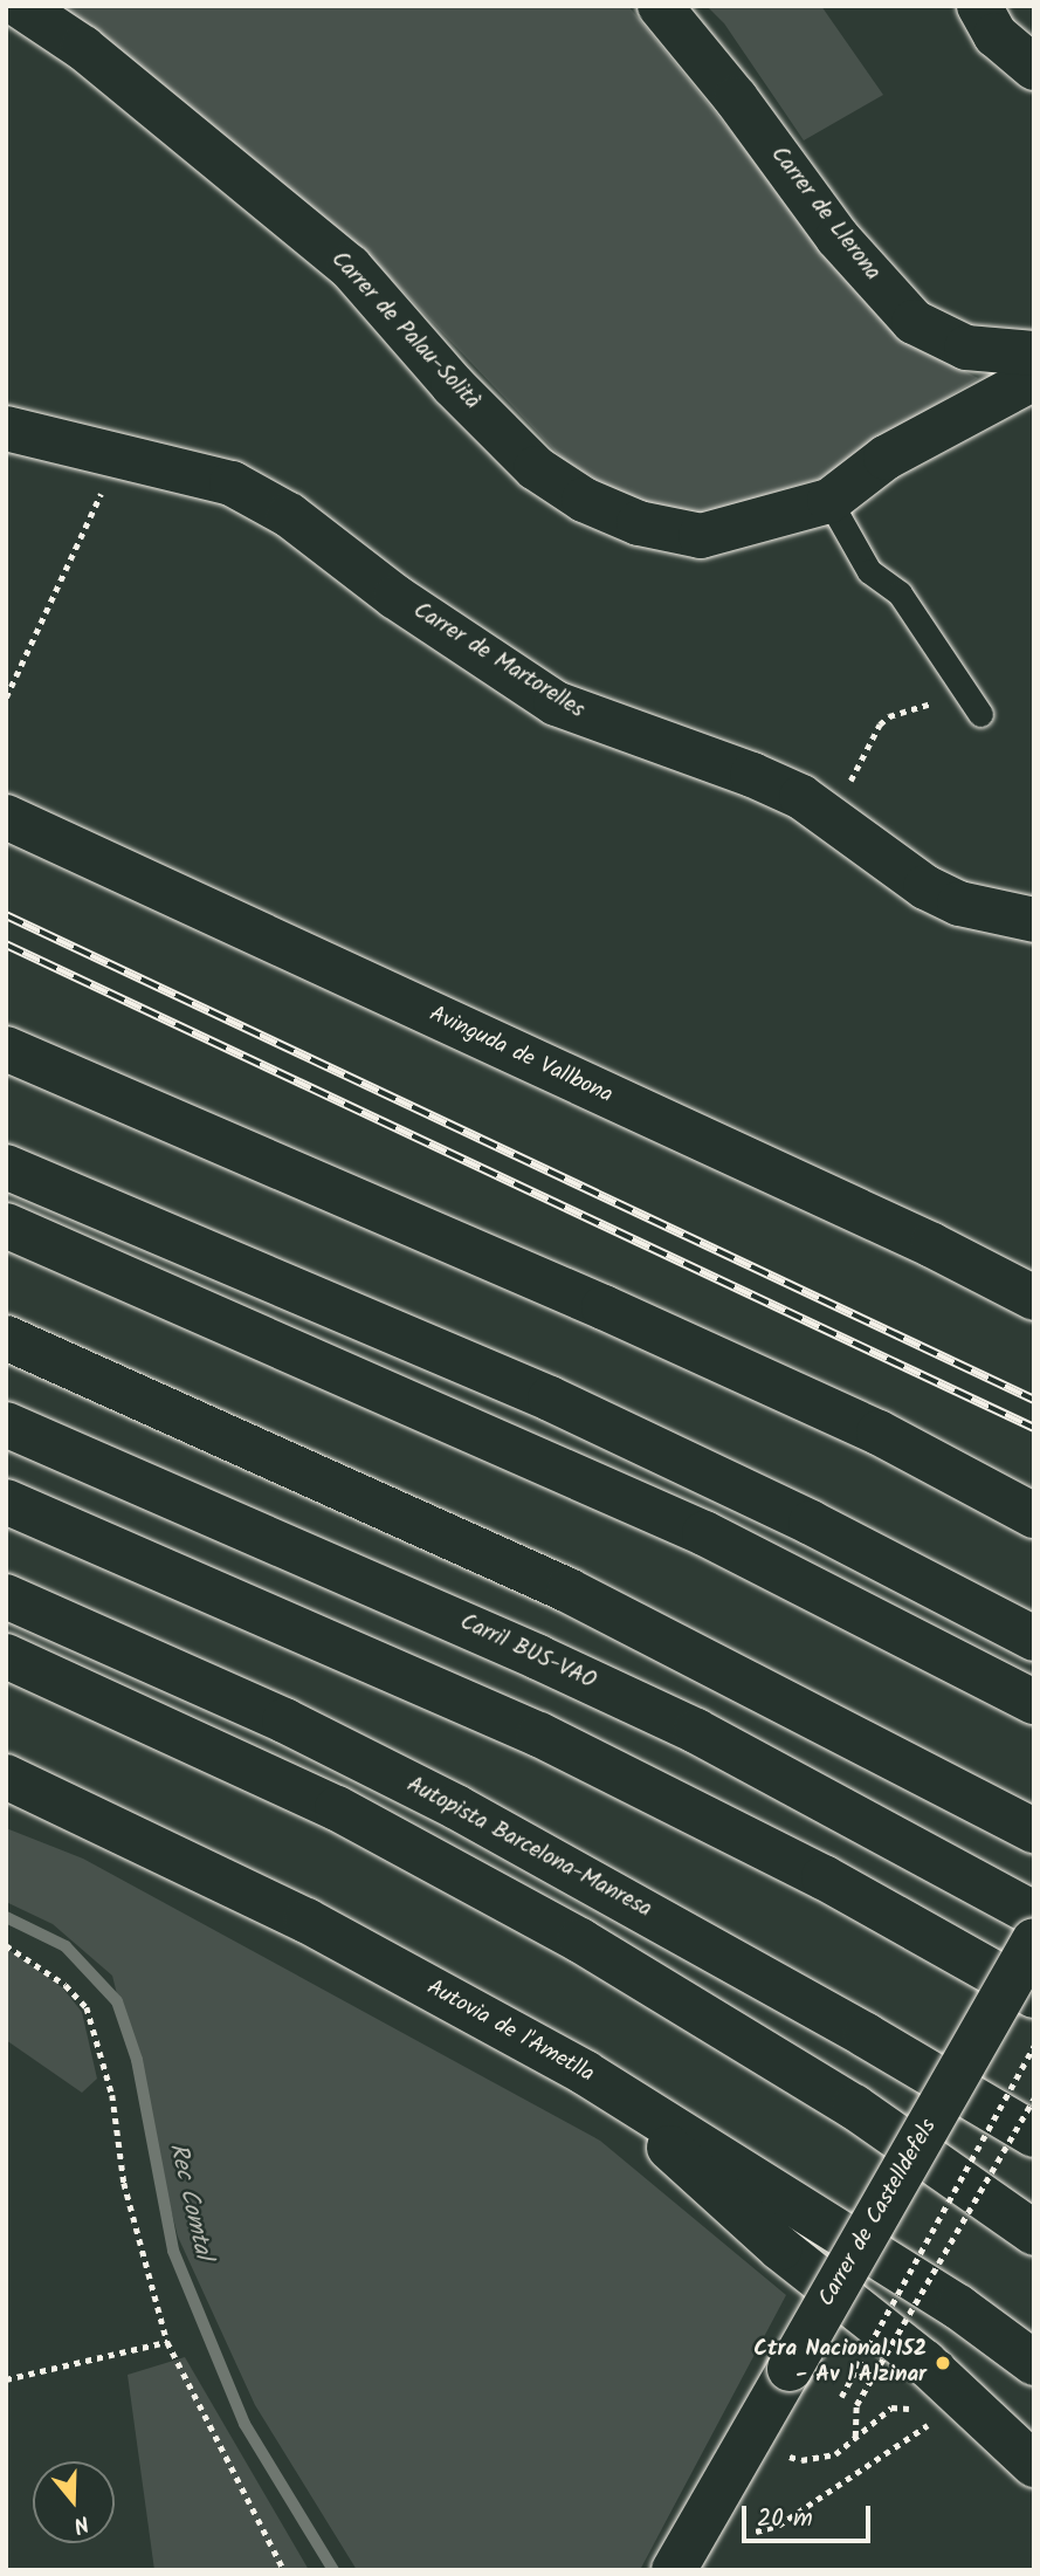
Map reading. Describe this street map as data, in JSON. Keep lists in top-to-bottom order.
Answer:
{
  "streets": {
    "main road": [
      "Carrer de Llerona",
      "Carrer de Palau-Solità",
      "Carrer de Martorelles",
      "Avinguda de Vallbona",
      "Carril BUS-VAO",
      "Autopista Barcelona-Manresa",
      "Autovia de l'Ametlla",
      "Carrer de Castelldefels"
    ]
  },
  "water": ["Rec Comtal"],
  "places": ["Ctra Nacional 152 - Av l'Alzinar"],
  "scale_bar": "20 m",
  "north": "bottom"
}
